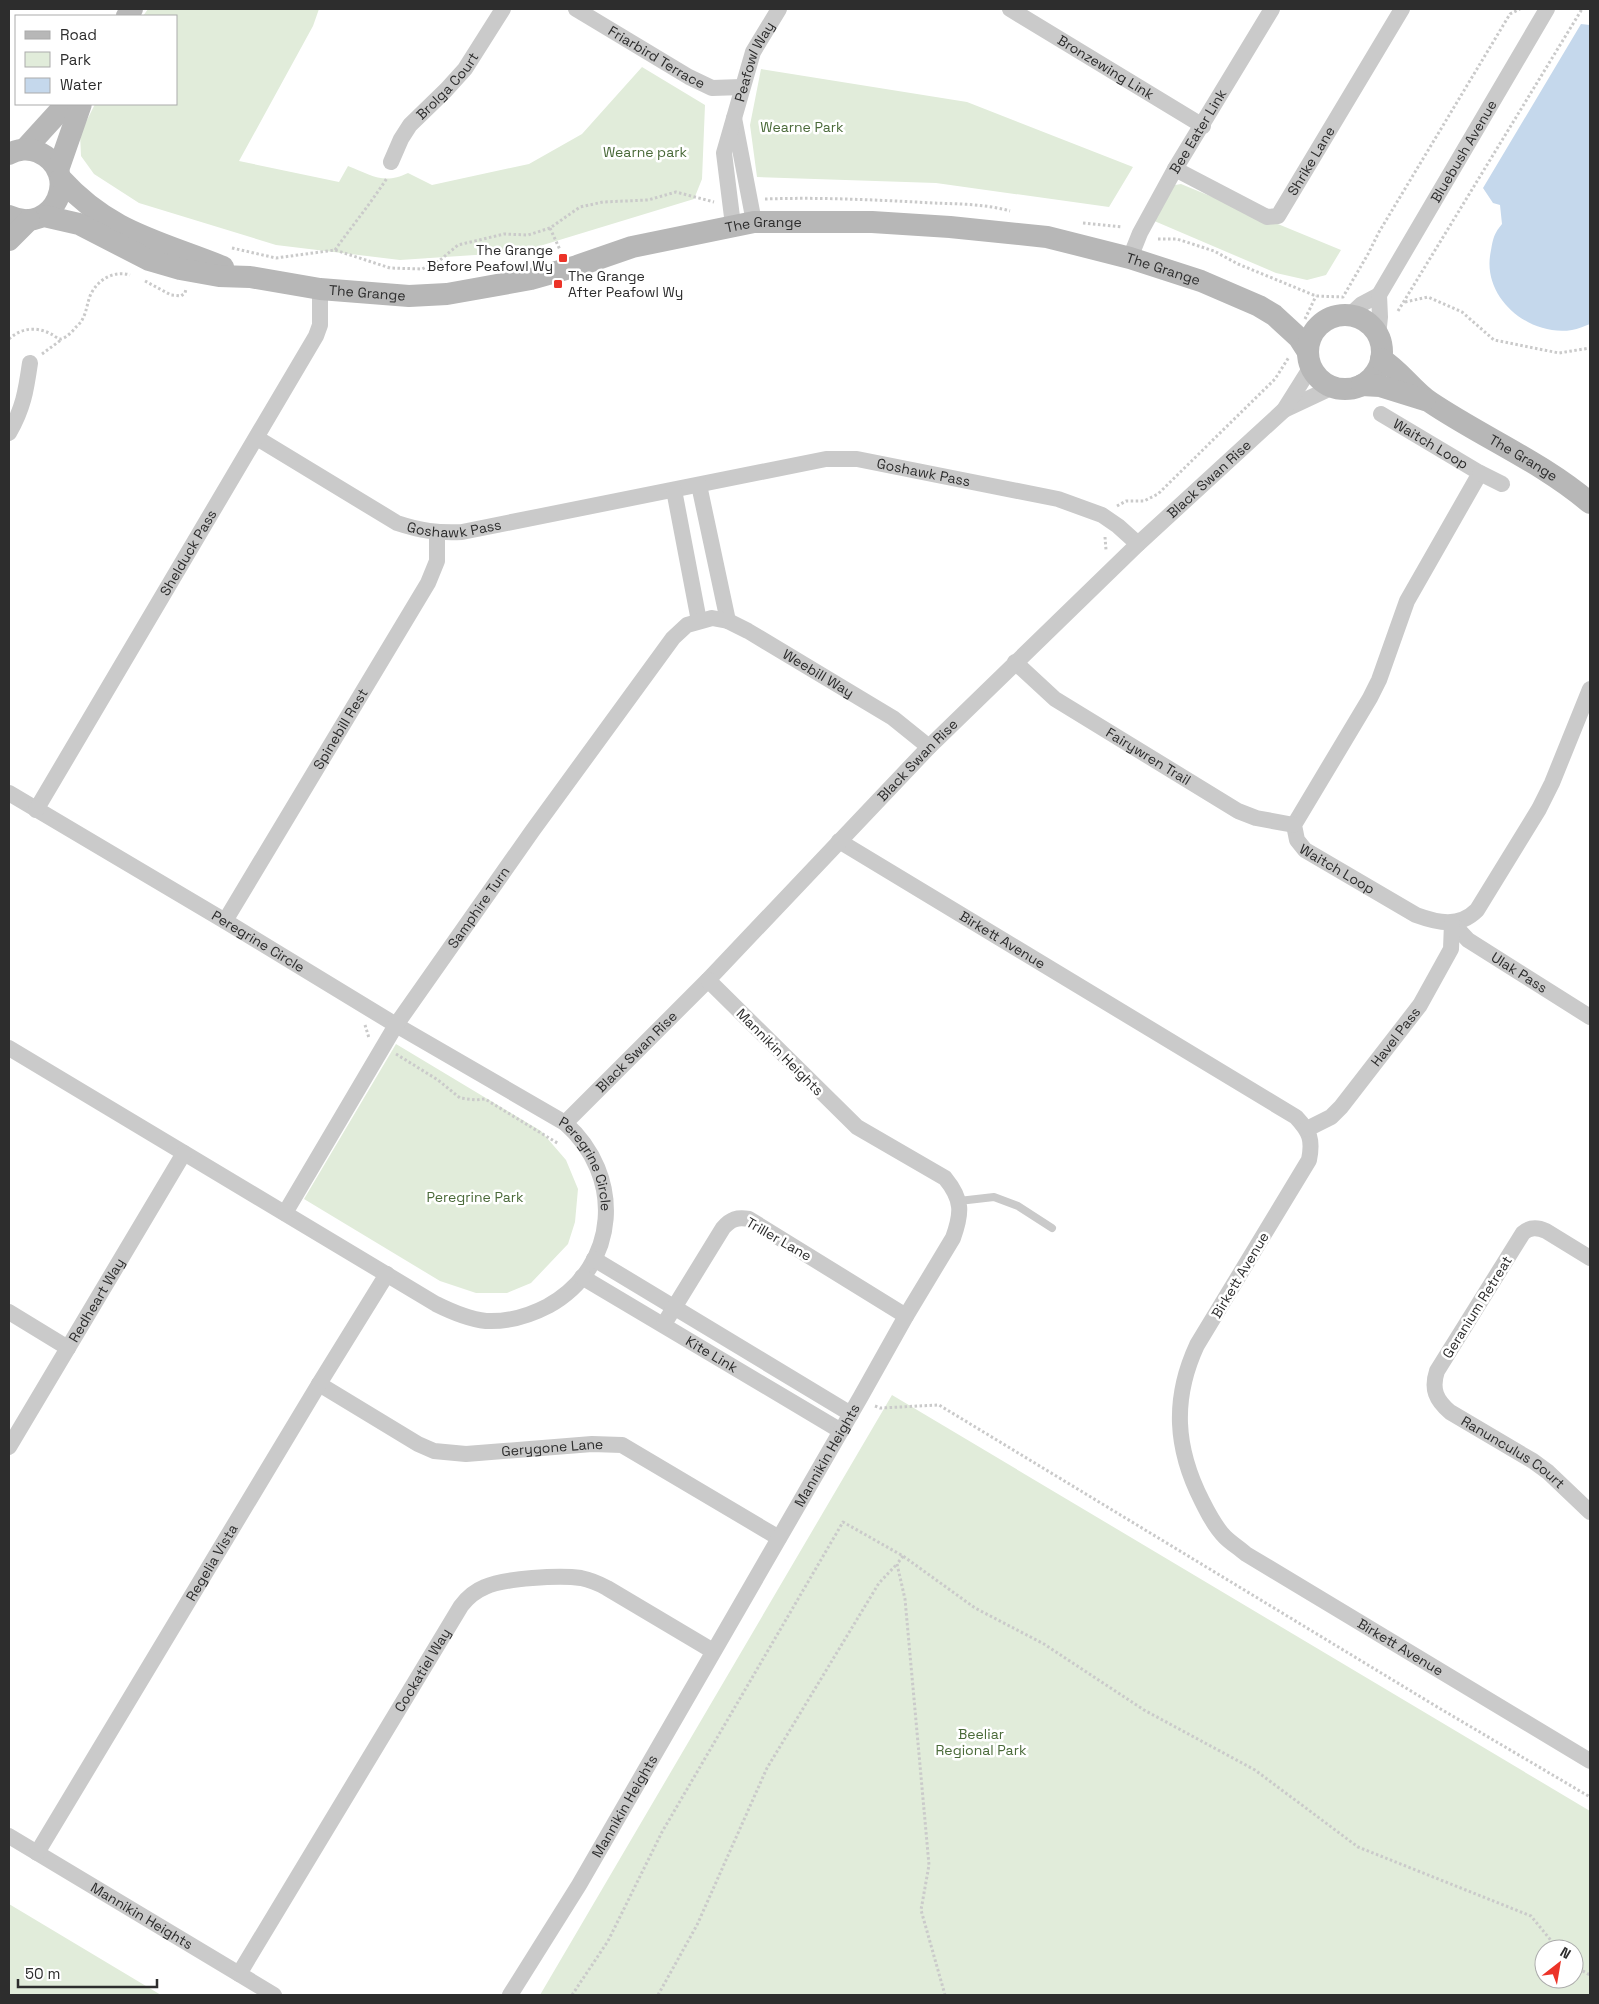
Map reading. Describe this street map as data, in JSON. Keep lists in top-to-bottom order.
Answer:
{
  "streets": {
    "street": [
      "Friarbird Terrace",
      "Peafowl Way",
      "Bronzewing Link",
      "Brolga Court",
      "Bee Eater Link",
      "Bluebush Avenue",
      "Shrike Lane",
      "The Grange",
      "Waitch Loop",
      "Goshawk Pass",
      "Black Swan Rise",
      "Shelduck Pass",
      "Weebill Way",
      "Spinebill Rest",
      "Fairywren Trail",
      "Samphire Turn",
      "Birkett Avenue",
      "Peregrine Circle",
      "Ulak Pass",
      "Havel Pass",
      "Mannikin Heights",
      "Triller Lane",
      "Redheart Way",
      "Geranium Retreat",
      "Kite Link",
      "Gerygone Lane",
      "Ranunculus Court",
      "Regelia Vista",
      "Cockatiel Way"
    ]
  },
  "crossings": [
    ["Friarbird Terrace", "Peafowl Way"],
    ["Peafowl Way", "The Grange"],
    ["Bronzewing Link", "Bee Eater Link"],
    ["Bee Eater Link", "Shrike Lane"],
    ["Bee Eater Link", "The Grange"],
    ["Bluebush Avenue", "The Grange"],
    ["Bluebush Avenue", "Black Swan Rise"],
    ["The Grange", "Black Swan Rise"],
    ["The Grange", "Shelduck Pass"],
    ["Waitch Loop", "Fairywren Trail"],
    ["Waitch Loop", "Ulak Pass"],
    ["Waitch Loop", "Havel Pass"],
    ["Goshawk Pass", "Black Swan Rise"],
    ["Goshawk Pass", "Shelduck Pass"],
    ["Goshawk Pass", "Spinebill Rest"],
    ["Black Swan Rise", "Weebill Way"],
    ["Black Swan Rise", "Fairywren Trail"],
    ["Black Swan Rise", "Birkett Avenue"],
    ["Black Swan Rise", "Peregrine Circle"],
    ["Black Swan Rise", "Mannikin Heights"],
    ["Shelduck Pass", "Peregrine Circle"],
    ["Weebill Way", "Samphire Turn"],
    ["Spinebill Rest", "Peregrine Circle"],
    ["Samphire Turn", "Peregrine Circle"],
    ["Birkett Avenue", "Havel Pass"],
    ["Peregrine Circle", "Redheart Way"],
    ["Peregrine Circle", "Kite Link"],
    ["Peregrine Circle", "Regelia Vista"],
    ["Ulak Pass", "Havel Pass"],
    ["Mannikin Heights", "Triller Lane"],
    ["Mannikin Heights", "Kite Link"],
    ["Mannikin Heights", "Gerygone Lane"],
    ["Mannikin Heights", "Regelia Vista"],
    ["Mannikin Heights", "Cockatiel Way"],
    ["Triller Lane", "Kite Link"],
    ["Geranium Retreat", "Ranunculus Court"],
    ["Gerygone Lane", "Regelia Vista"]
  ],
  "parks": [
    "Wearne Park",
    "Wearne park",
    "Peregrine Park",
    "Beeliar Regional Park"
  ],
  "places": {
    "transit": ["The Grange Before Peafowl Wy", "The Grange After Peafowl Wy"]
  },
  "legend": ["Road", "Park", "Water"],
  "scale_bar": "50 m",
  "north": "top right"
}
